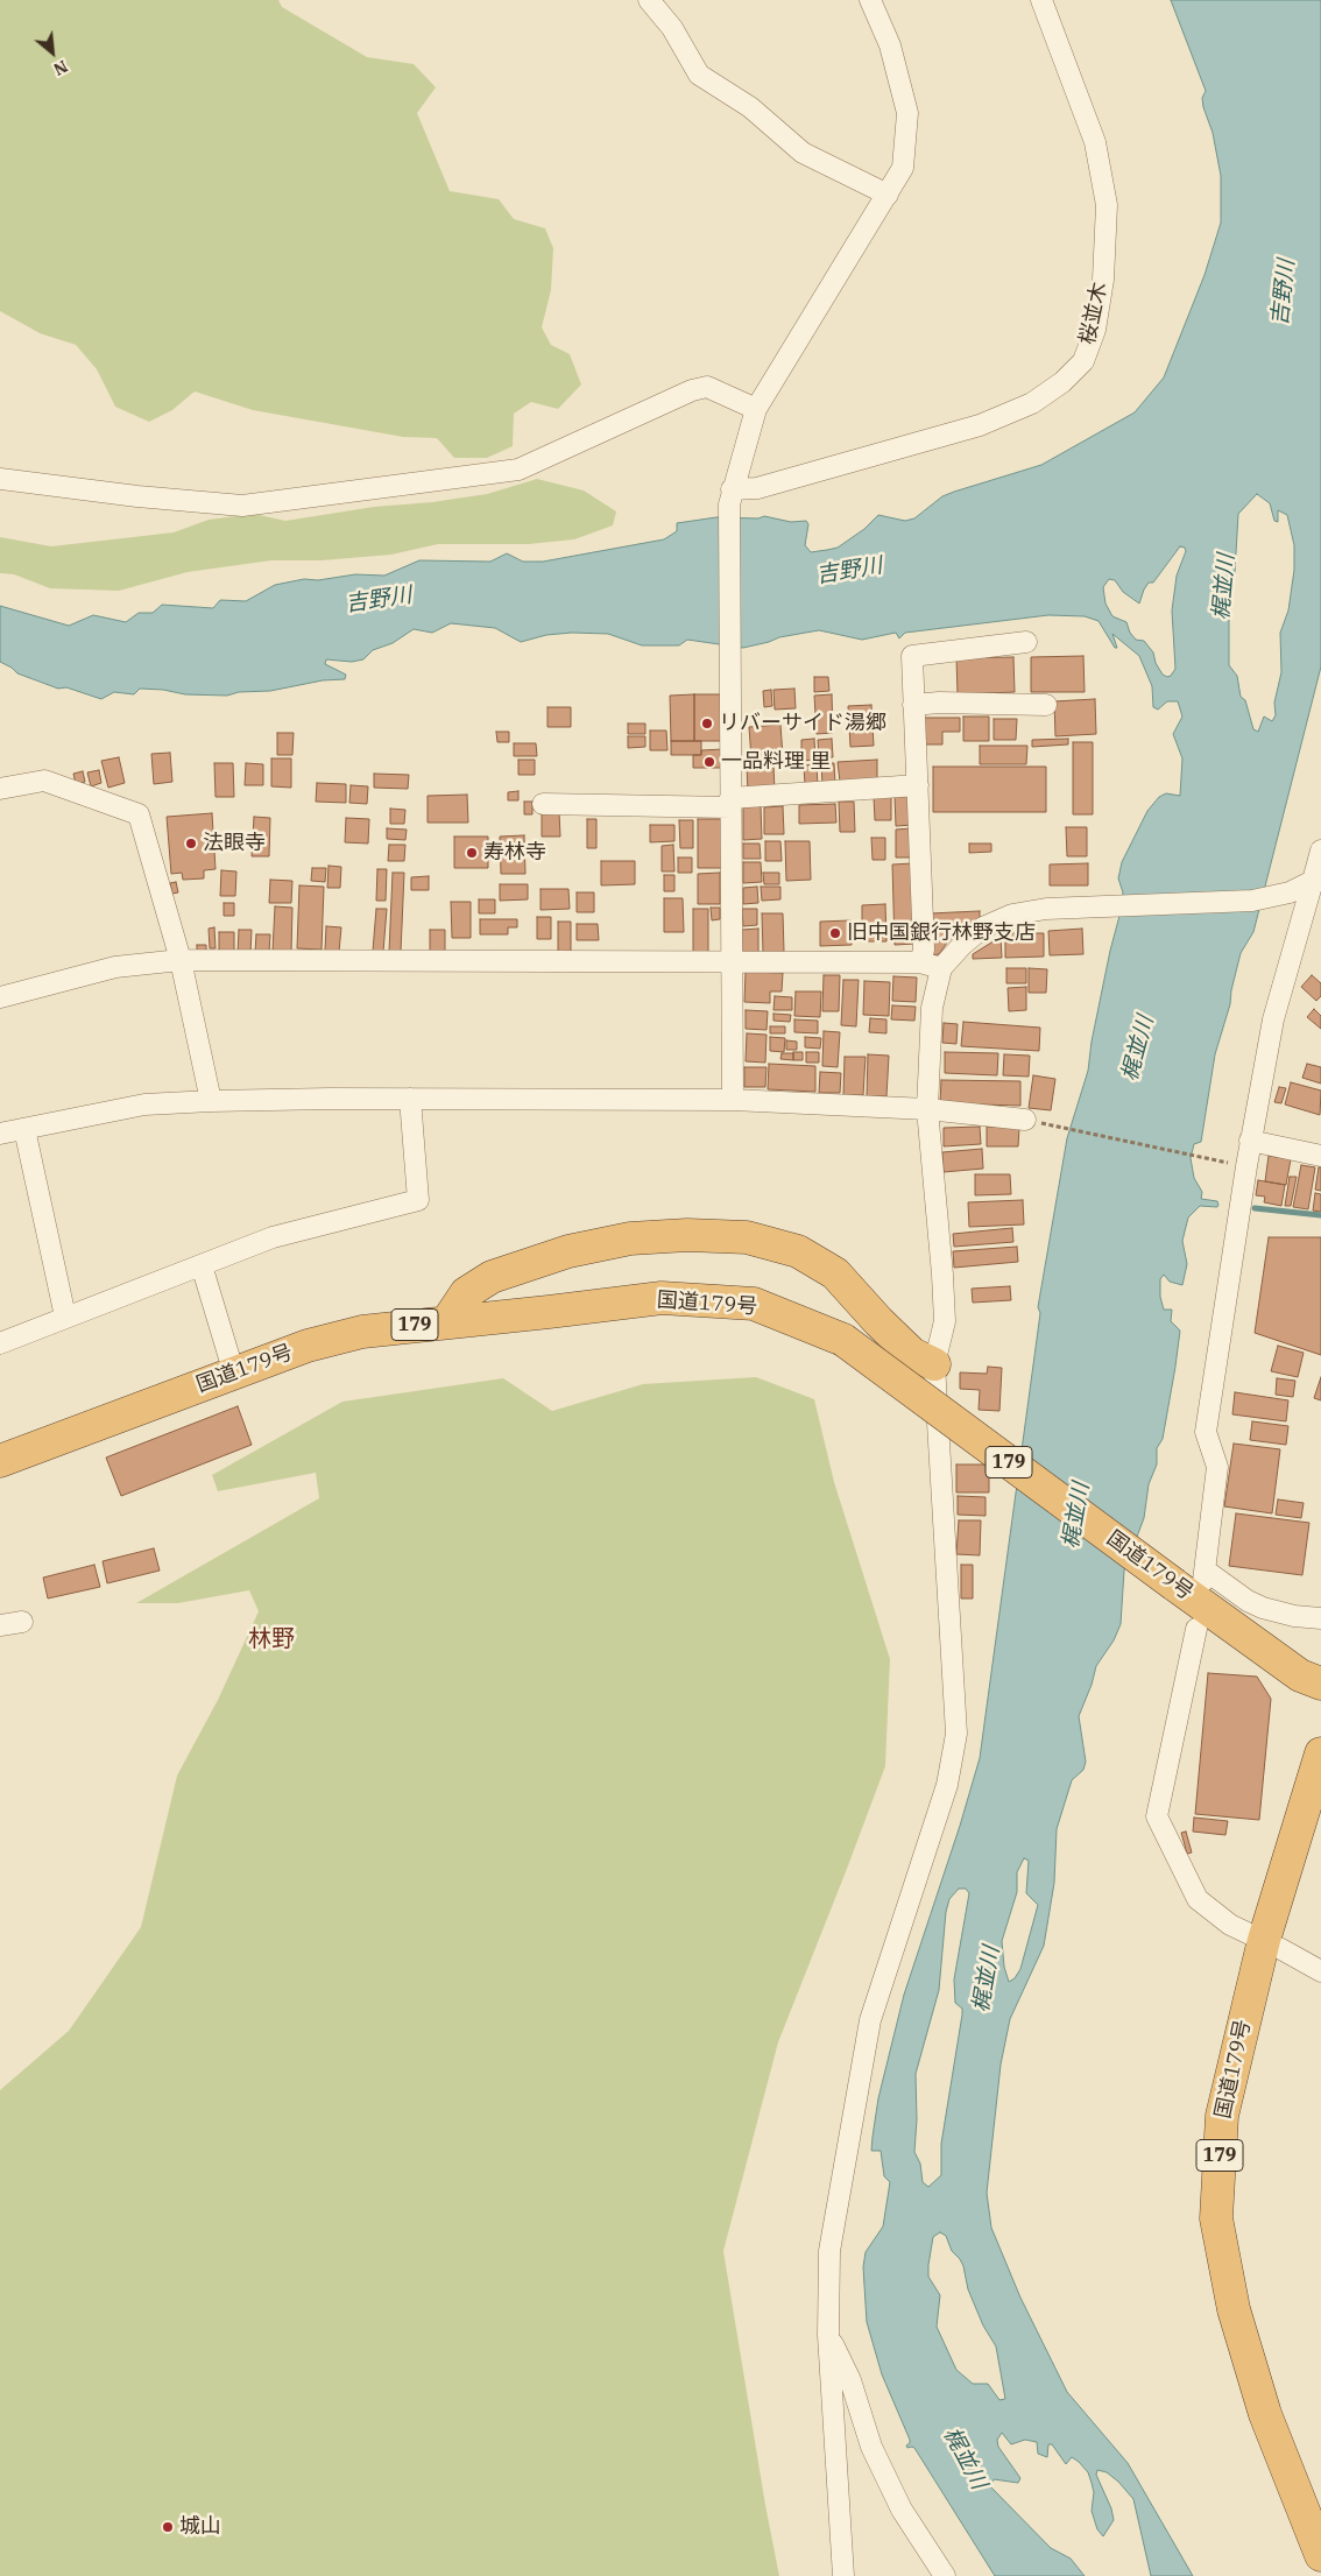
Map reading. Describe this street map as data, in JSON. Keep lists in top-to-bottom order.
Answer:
{
  "streets": {
    "highway": ["国道179号", "179"],
    "street": ["桜並木"]
  },
  "districts": ["林野"],
  "water": ["吉野川", "梶並川"],
  "places": [
    "リバーサイド湯郷",
    "一品料理 里",
    "法眼寺",
    "寿林寺",
    "旧中国銀行林野支店",
    "城山"
  ],
  "north": "bottom right"
}
